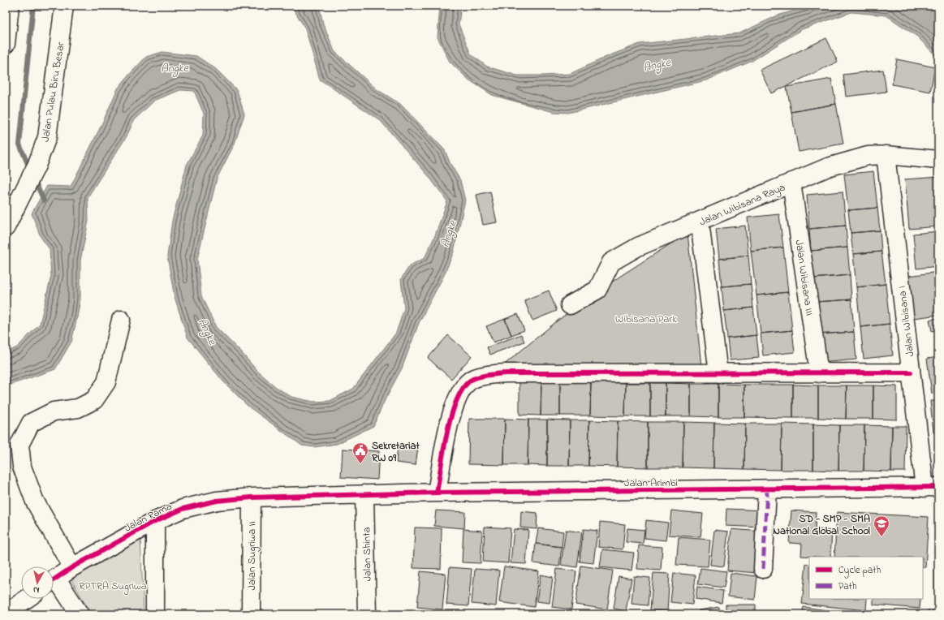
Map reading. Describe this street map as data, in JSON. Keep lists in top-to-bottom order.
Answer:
{
  "streets": {
    "street": [
      "Jalan Pulau Biru Besar",
      "Jalan Wibisana Raya",
      "Jalan Wibisana III",
      "Jalan Wibisana I",
      "Jalan Arimbi",
      "Jalan Rama",
      "Jalan Shinta",
      "Jalan Sugriwa II"
    ]
  },
  "crossings": [
    ["Jalan Wibisana Raya", "Jalan Wibisana III"],
    ["Jalan Wibisana Raya", "Jalan Wibisana I"],
    ["Jalan Wibisana I", "Jalan Arimbi"],
    ["Jalan Arimbi", "Jalan Rama"],
    ["Jalan Arimbi", "Jalan Shinta"],
    ["Jalan Rama", "Jalan Shinta"],
    ["Jalan Rama", "Jalan Sugriwa II"]
  ],
  "water": ["Angke"],
  "parks": ["Wibisana Park", "RPTRA Sugriwa"],
  "places": {
    "public building": ["Sekretariat RW 09"],
    "school or university": ["SD - SMP - SMA National Global School"]
  },
  "legend": ["Cycle path", "Path"],
  "north": "bottom"
}
